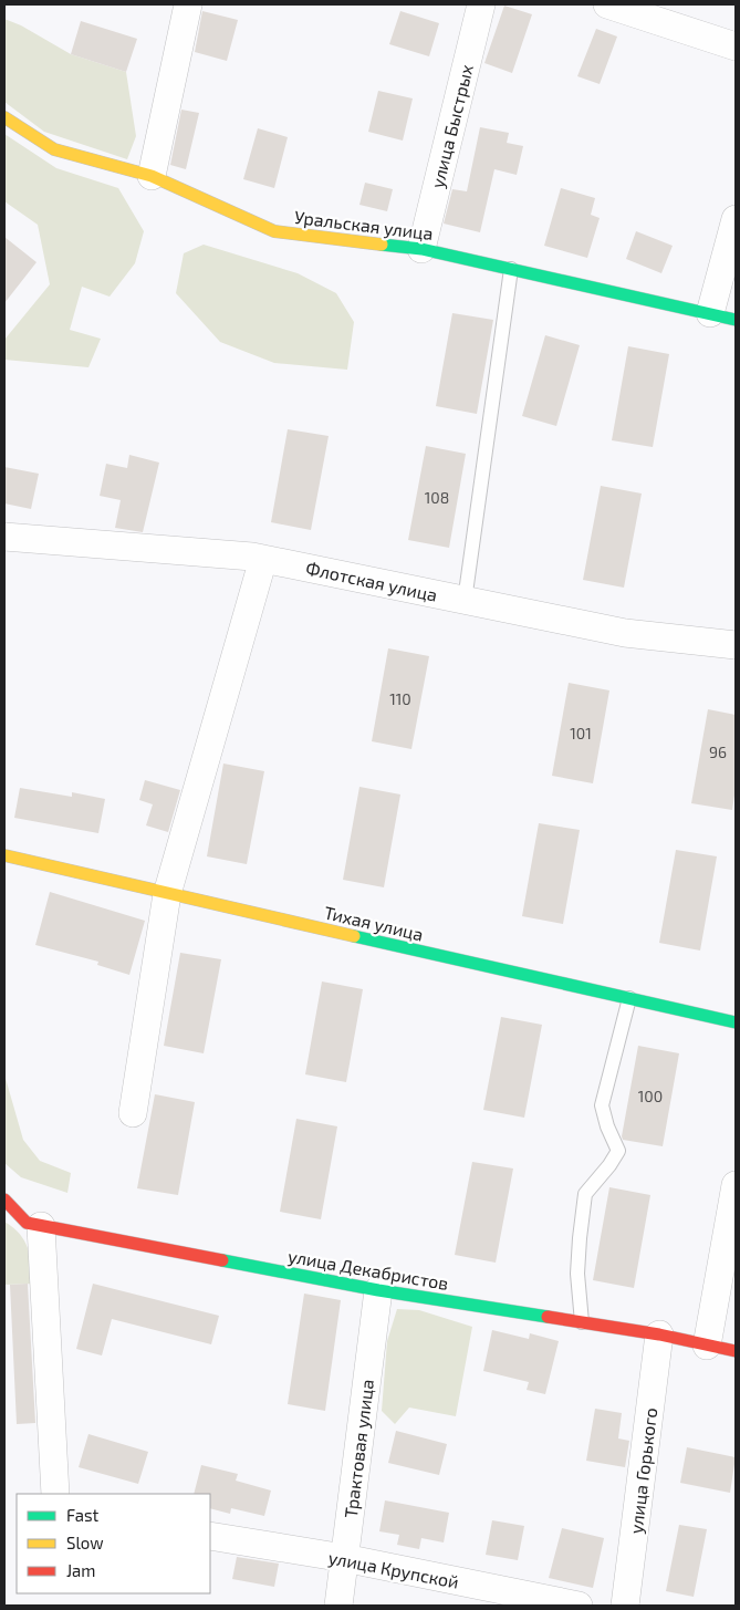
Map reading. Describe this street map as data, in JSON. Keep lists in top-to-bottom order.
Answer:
{
  "streets": {
    "street": [
      "улица Быстрых",
      "Уральская улица",
      "Флотская улица",
      "Тихая улица",
      "улица Декабристов",
      "Трактовая улица",
      "улица Горького",
      "улица Крупской"
    ]
  },
  "crossings": [
    ["улица Быстрых", "Уральская улица"],
    ["улица Декабристов", "Трактовая улица"],
    ["улица Декабристов", "улица Горького"],
    ["Трактовая улица", "улица Крупской"]
  ],
  "house_numbers": [
    "108",
    "110",
    "101",
    "96",
    "100"
  ],
  "legend": ["Fast", "Slow", "Jam"]
}
